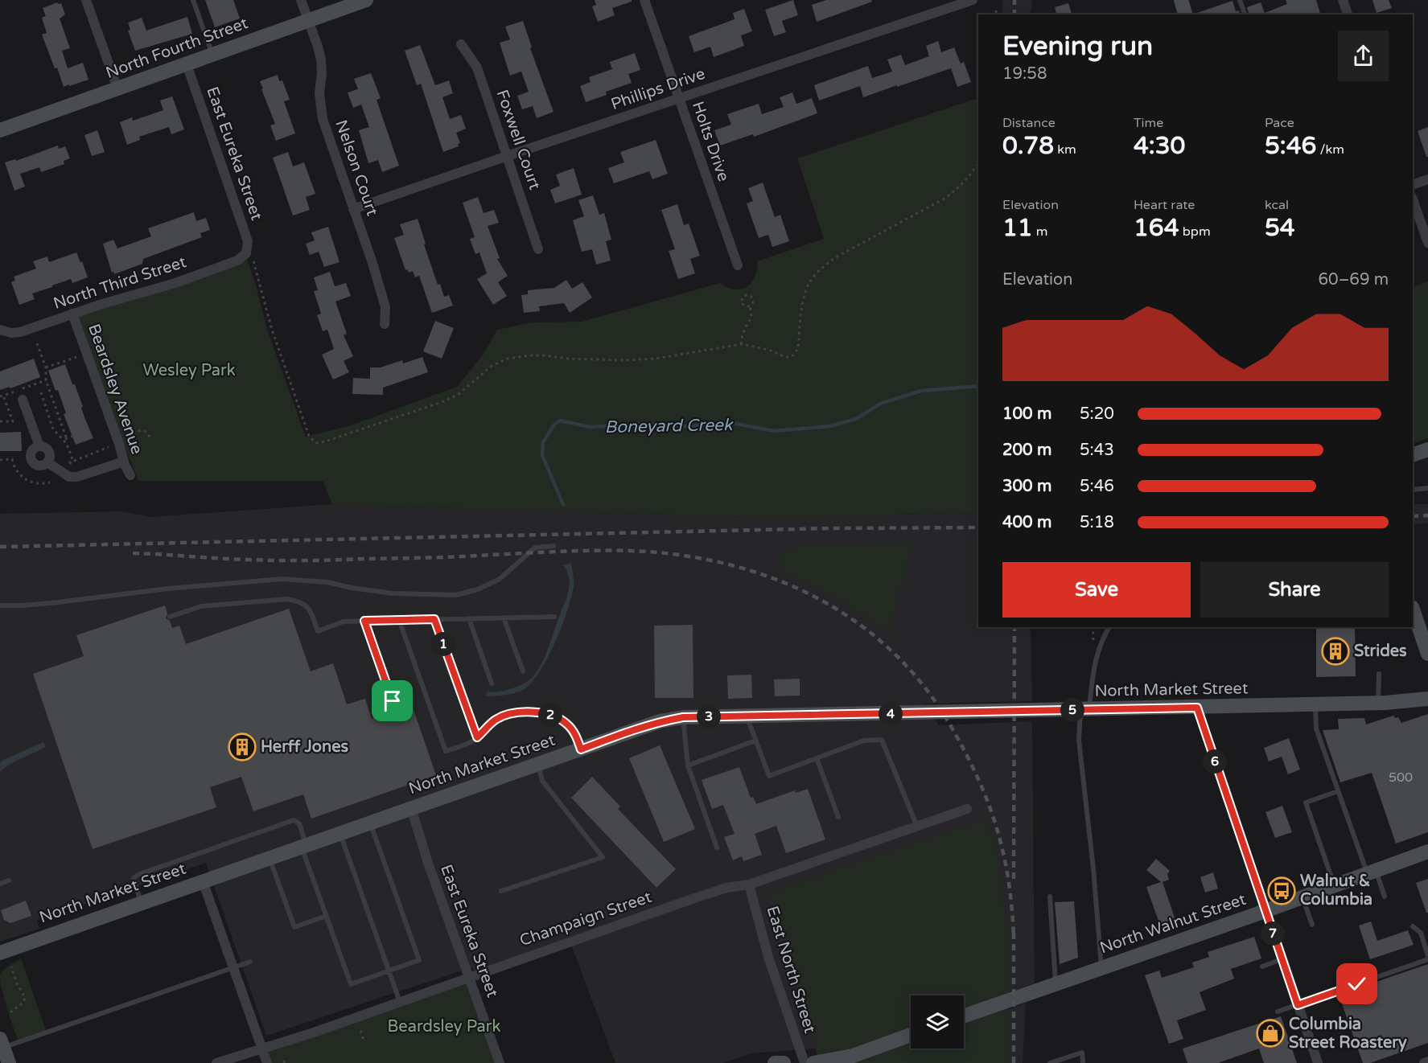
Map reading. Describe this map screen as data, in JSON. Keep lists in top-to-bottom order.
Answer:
{
  "streets": {
    "street": [
      "North Fourth Street",
      "Phillips Drive",
      "Foxwell Court",
      "Holts Drive",
      "East Eureka Street",
      "Nelson Court",
      "North Third Street",
      "Beardsley Avenue",
      "North Market Street",
      "Champaign Street",
      "North Walnut Street",
      "East North Street"
    ]
  },
  "crossings": [
    ["North Fourth Street", "East Eureka Street"],
    ["North Fourth Street", "Nelson Court"],
    ["Phillips Drive", "Foxwell Court"],
    ["Phillips Drive", "Holts Drive"],
    ["Phillips Drive", "Nelson Court"],
    ["East Eureka Street", "North Third Street"],
    ["East Eureka Street", "North Market Street"],
    ["East Eureka Street", "Champaign Street"],
    ["North Third Street", "Beardsley Avenue"],
    ["Champaign Street", "East North Street"]
  ],
  "water": ["Boneyard Creek"],
  "parks": ["Wesley Park", "Beardsley Park"],
  "places": {
    "building": ["Strides", "Herff Jones"],
    "bus stop": ["Walnut & Columbia"],
    "shop": ["Columbia Street Roastery"]
  },
  "house_numbers": ["500"],
  "page": {
    "heading": ["Evening run", "19:58"],
    "stats": [
      ["Distance", "0.78 km"],
      ["Time", "4:30"],
      ["Pace", "5:46 /km"],
      ["Elevation", "11 m"],
      ["Heart rate", "164 bpm"],
      ["kcal", "54"]
    ],
    "chart": ["Elevation", "60–69 m"],
    "list": [
      {
        "name": "100 m",
        "note": "5:20"
      },
      {
        "name": "200 m",
        "note": "5:43"
      },
      {
        "name": "300 m",
        "note": "5:46"
      },
      {
        "name": "400 m",
        "note": "5:18"
      }
    ],
    "buttons": ["Save", "Share"],
    "pins": [
      "1",
      "5",
      "4",
      "2",
      "3",
      "6",
      "7"
    ]
  }
}
